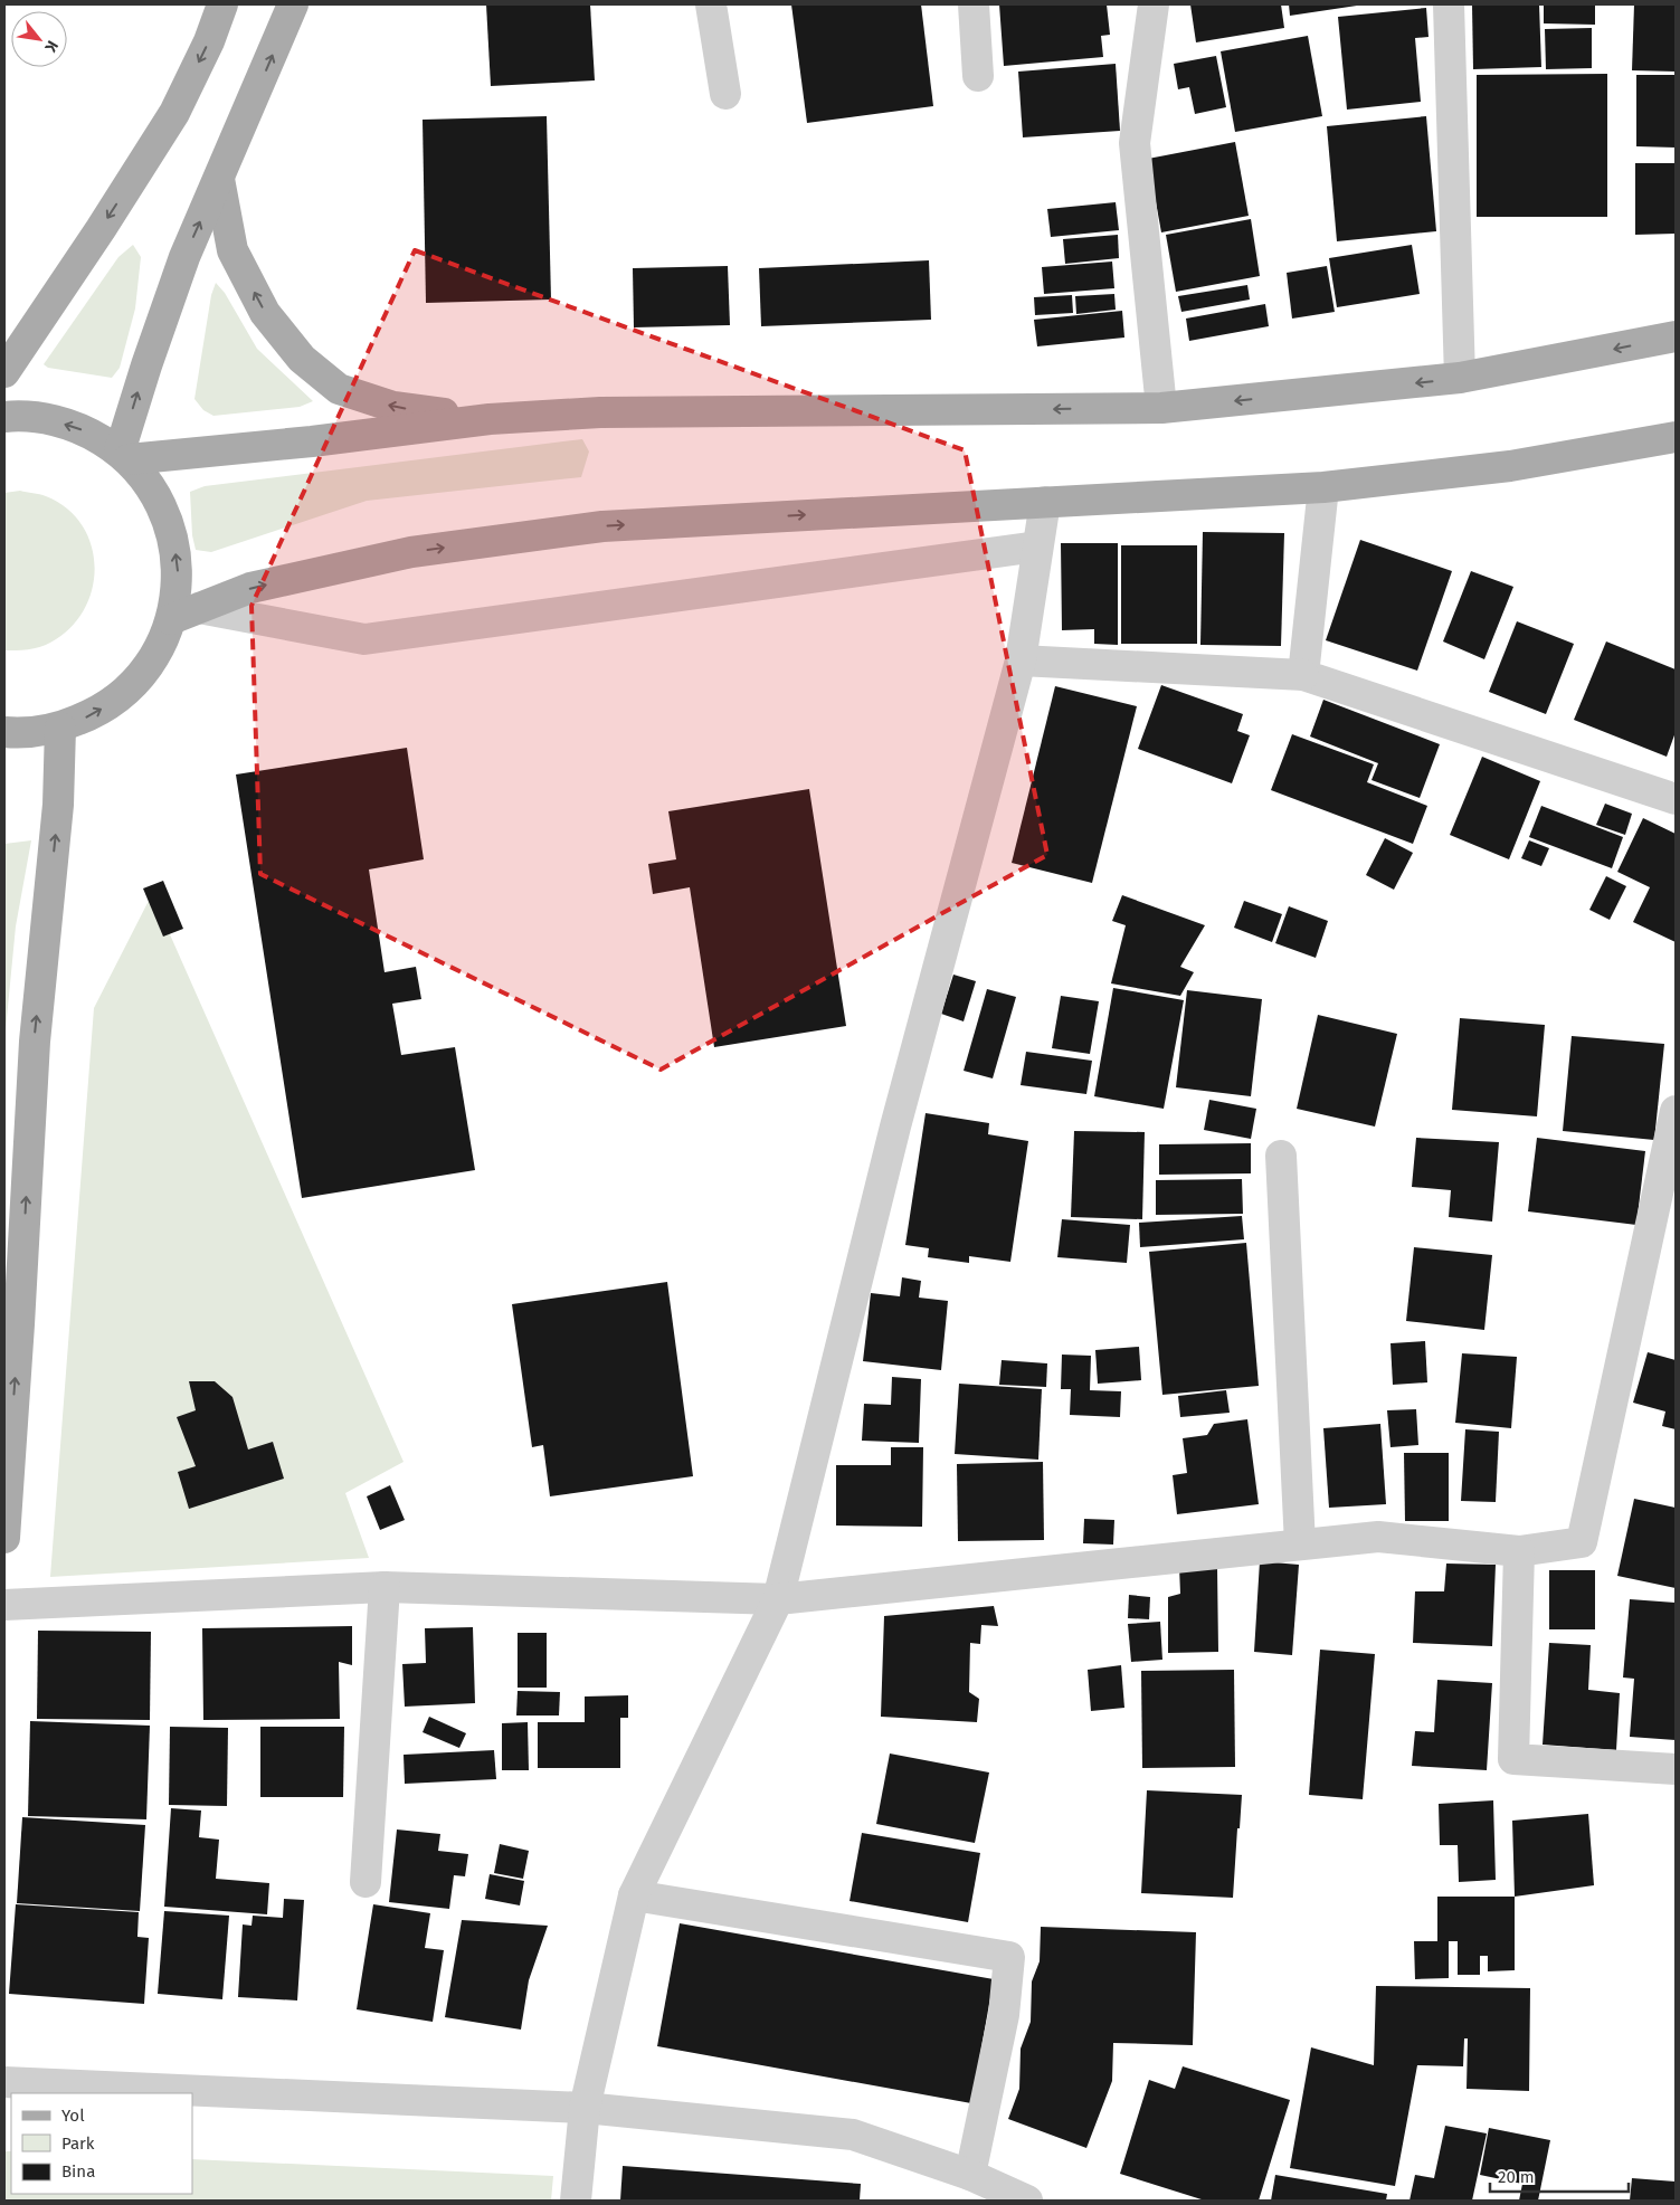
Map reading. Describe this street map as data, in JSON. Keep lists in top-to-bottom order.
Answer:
{
  "legend": ["Yol", "Park", "Bina"],
  "scale_bar": "20 m",
  "north": "bottom right"
}
